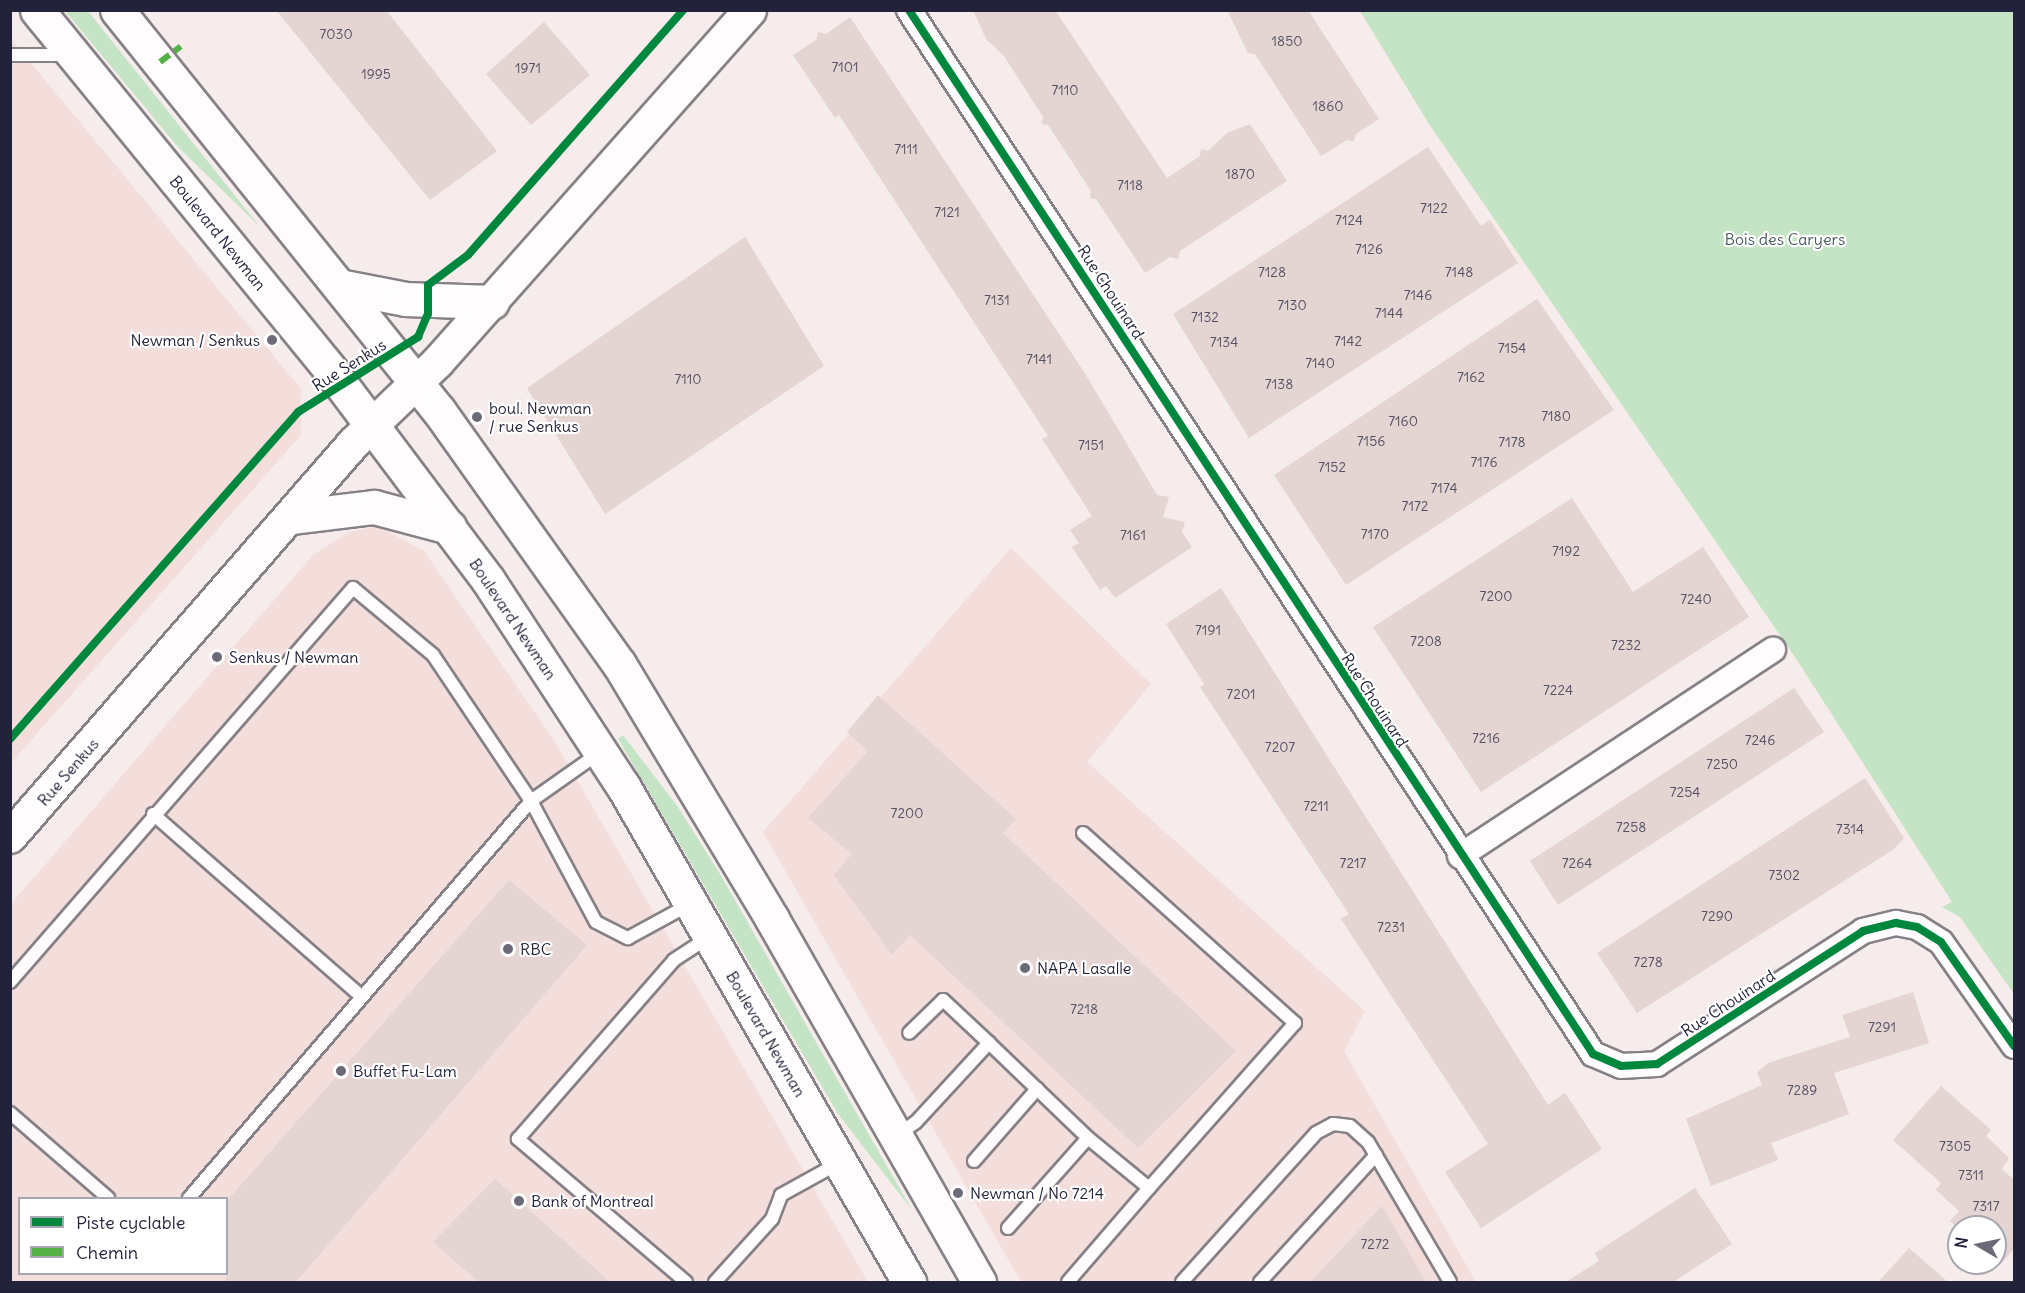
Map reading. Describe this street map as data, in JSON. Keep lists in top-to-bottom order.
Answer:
{
  "streets": {
    "main road": ["Boulevard Newman"],
    "street": ["Rue Chouinard", "Rue Senkus"]
  },
  "crossings": [
    ["Boulevard Newman", "Rue Senkus"]
  ],
  "parks": ["Bois des Caryers"],
  "places": [
    "Newman / Senkus",
    "boul. Newman / rue Senkus",
    "Senkus / Newman",
    "RBC",
    "NAPA Lasalle",
    "Buffet Fu-Lam",
    "Newman / No 7214",
    "Bank of Montreal"
  ],
  "house_numbers": [
    "7030",
    "1850",
    "7101",
    "1971",
    "1995",
    "7110",
    "1860",
    "7111",
    "1870",
    "7118",
    "7122",
    "7121",
    "7124",
    "7126",
    "7128",
    "7148",
    "7146",
    "7131",
    "7130",
    "7144",
    "7132",
    "7142",
    "7134",
    "7154",
    "7141",
    "7140",
    "7162",
    "7110",
    "7138",
    "7180",
    "7160",
    "7156",
    "7178",
    "7151",
    "7176",
    "7152",
    "7174",
    "7172",
    "7170",
    "7161",
    "7192",
    "7200",
    "7240",
    "7191",
    "7208",
    "7232",
    "7224",
    "7201",
    "7216",
    "7246",
    "7207",
    "7250",
    "7254",
    "7211",
    "7200",
    "7258",
    "7314",
    "7217",
    "7264",
    "7302",
    "7290",
    "7231",
    "7278",
    "7218",
    "7291",
    "7289",
    "7305",
    "7311",
    "7317",
    "7272"
  ],
  "legend": ["Piste cyclable", "Chemin"],
  "north": "left"
}
